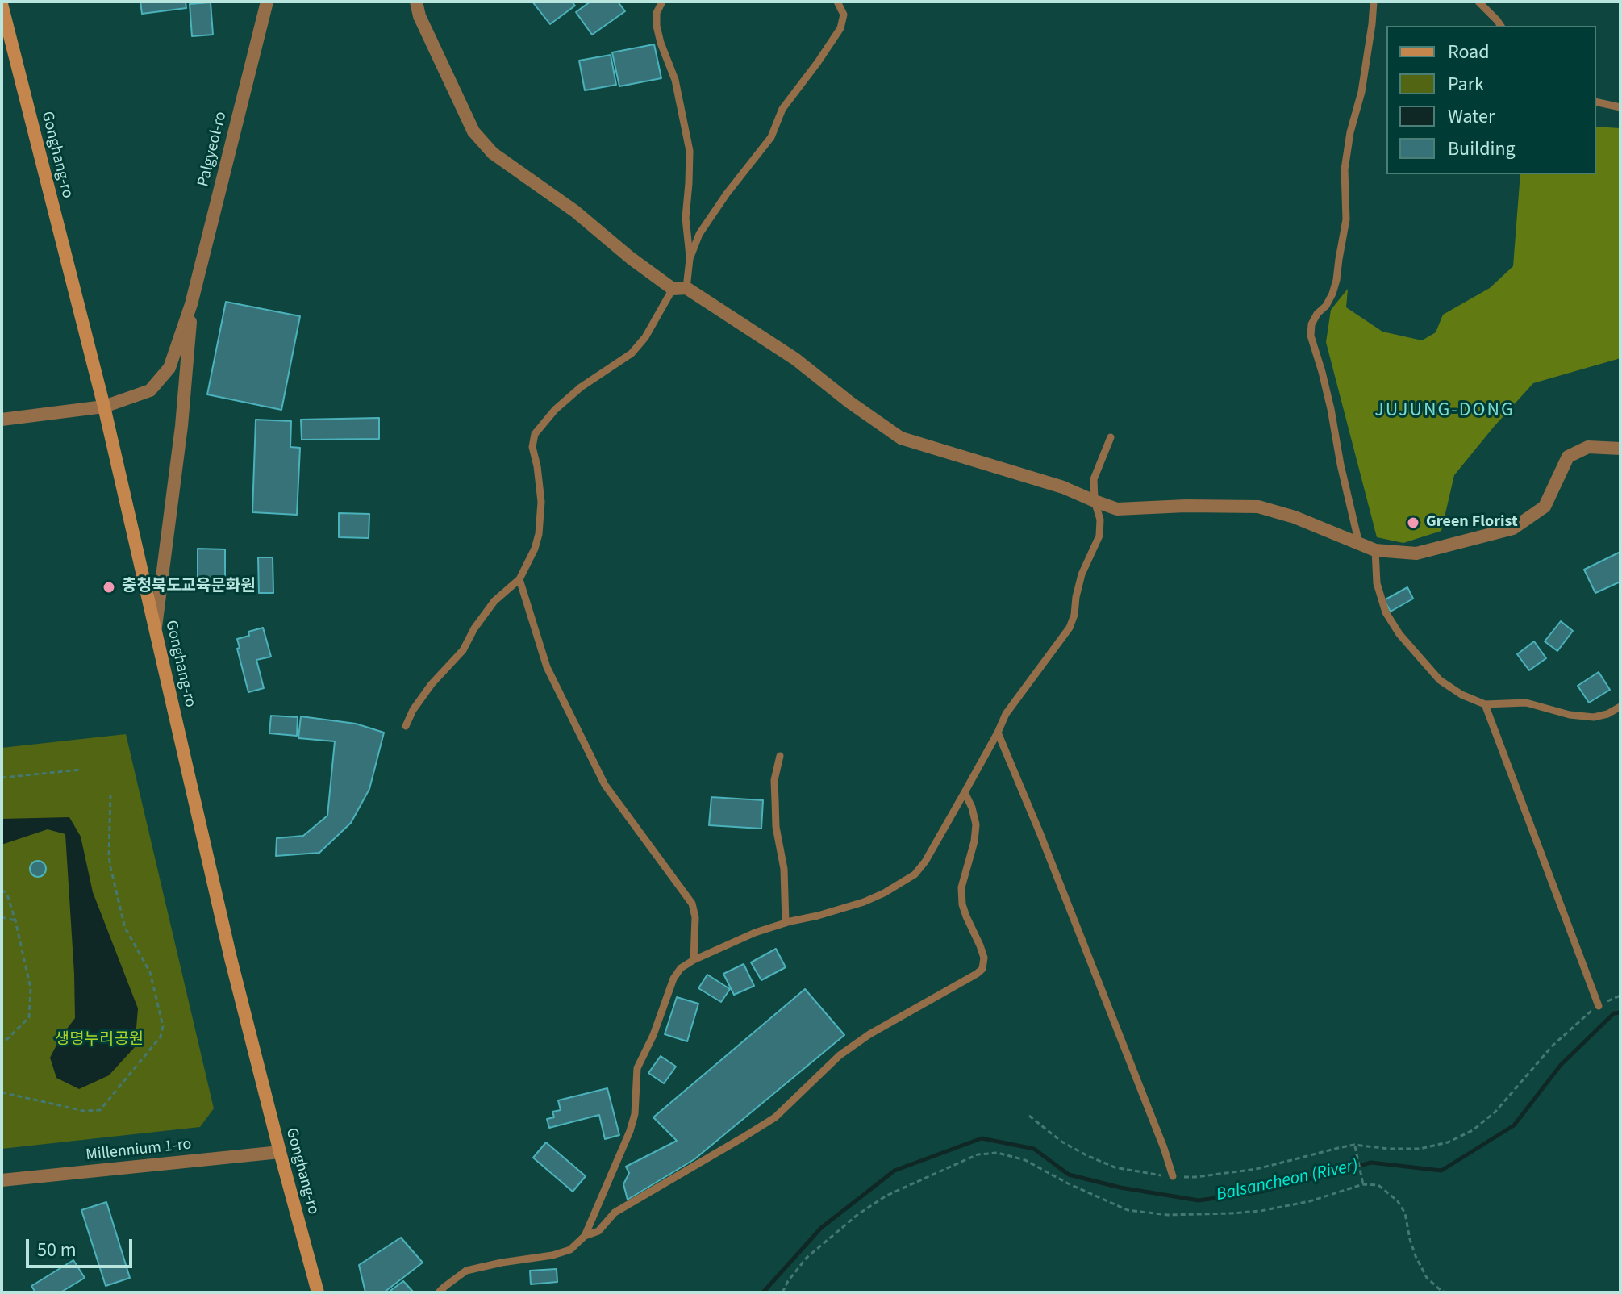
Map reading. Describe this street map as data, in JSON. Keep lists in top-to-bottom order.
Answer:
{
  "streets": {
    "main road": ["Gonghang-ro"],
    "street": ["Palgyeol-ro", "Millennium 1-ro"]
  },
  "crossings": [
    ["Gonghang-ro", "Millennium 1-ro"]
  ],
  "districts": ["JUJUNG-DONG"],
  "water": ["Balsancheon (River)"],
  "parks": ["생명누리공원"],
  "places": ["Green Florist", "충청북도교육문화원"],
  "legend": [
    "Road",
    "Park",
    "Water",
    "Building"
  ],
  "scale_bar": "50 m"
}
